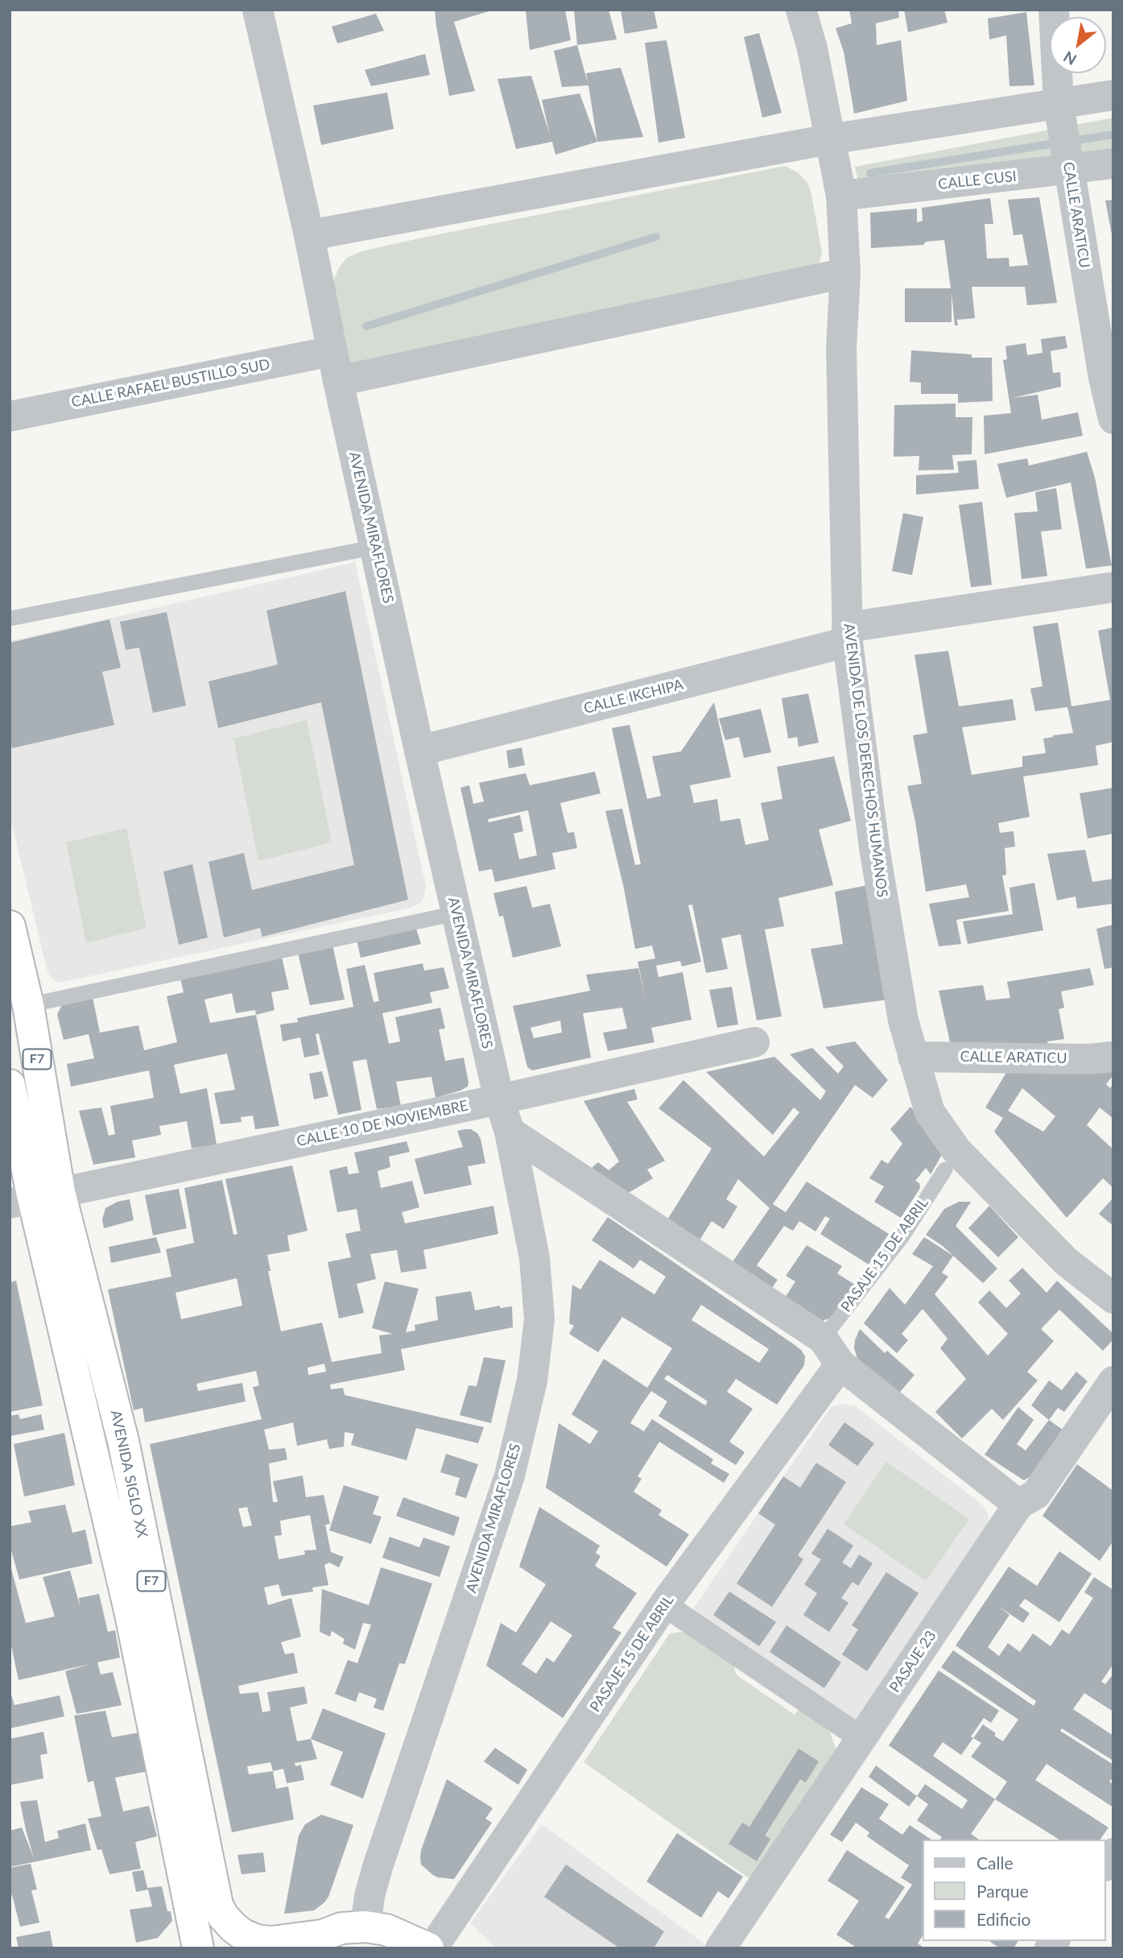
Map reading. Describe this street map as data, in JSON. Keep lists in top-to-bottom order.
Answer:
{
  "streets": {
    "highway": ["F7", "AVENIDA SIGLO XX"],
    "street": [
      "CALLE CUSI",
      "CALLE ARATICU",
      "CALLE RAFAEL BUSTILLO SUD",
      "AVENIDA MIRAFLORES",
      "CALLE IKCHIPA",
      "AVENIDA DE LOS DERECHOS HUMANOS",
      "CALLE 10 DE NOVIEMBRE",
      "PASAJE 15 DE ABRIL",
      "PASAJE 23"
    ]
  },
  "crossings": [
    ["CALLE CUSI", "CALLE ARATICU"],
    ["CALLE CUSI", "AVENIDA DE LOS DERECHOS HUMANOS"],
    ["CALLE ARATICU", "AVENIDA DE LOS DERECHOS HUMANOS"],
    ["CALLE RAFAEL BUSTILLO SUD", "AVENIDA MIRAFLORES"],
    ["AVENIDA MIRAFLORES", "CALLE IKCHIPA"],
    ["AVENIDA MIRAFLORES", "CALLE 10 DE NOVIEMBRE"],
    ["CALLE IKCHIPA", "AVENIDA DE LOS DERECHOS HUMANOS"],
    ["CALLE 10 DE NOVIEMBRE", "AVENIDA SIGLO XX"]
  ],
  "legend": ["Calle", "Parque", "Edificio"],
  "north": "bottom left"
}
